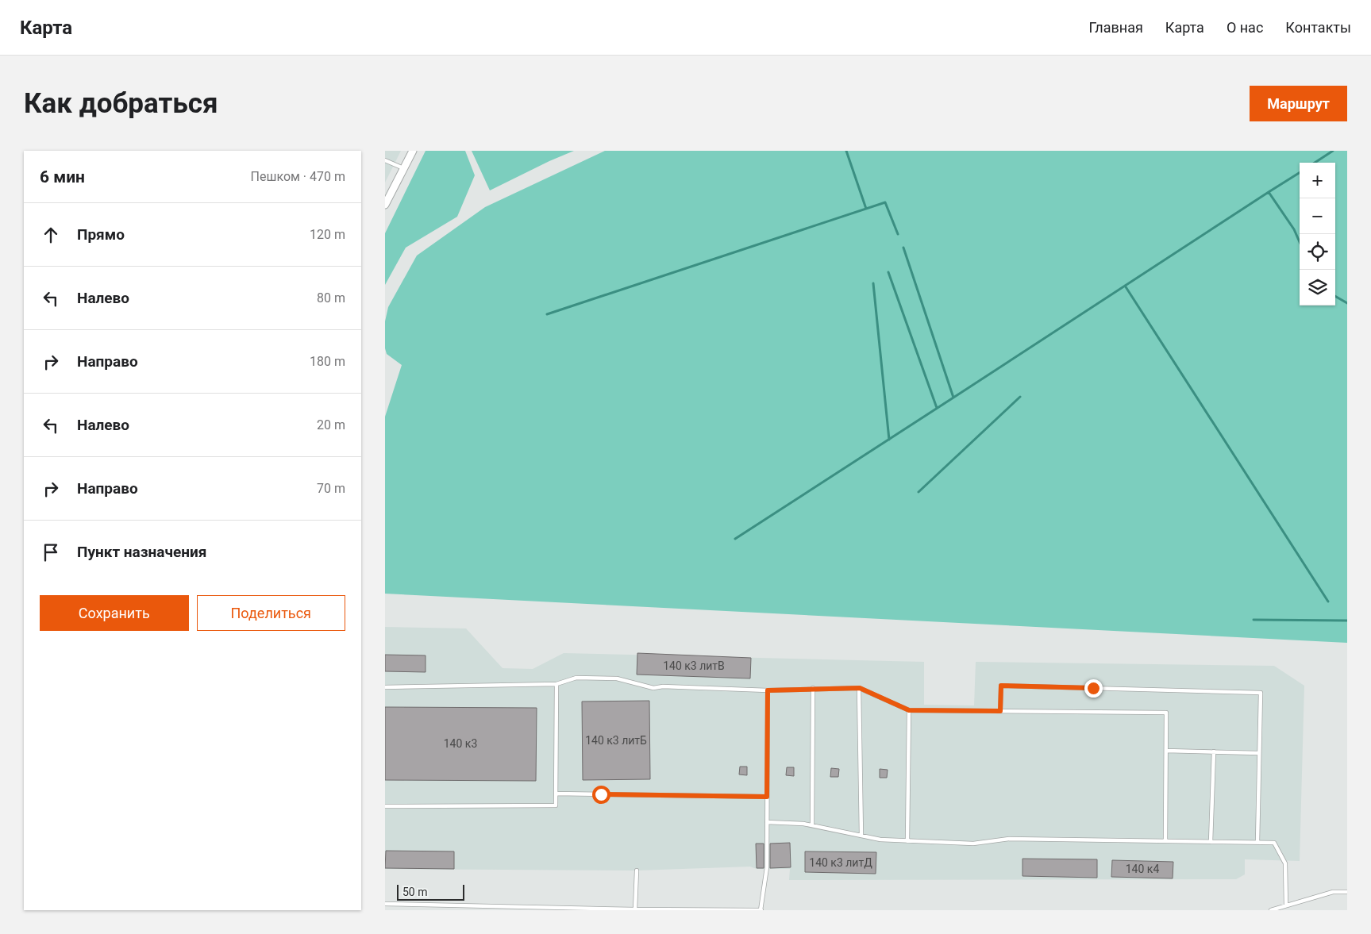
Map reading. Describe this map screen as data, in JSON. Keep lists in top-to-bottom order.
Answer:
{
  "house_numbers": [
    "140 к3 литВ",
    "140 к3 литБ",
    "140 к3",
    "140 к3 литД",
    "140 к4"
  ],
  "scale_bar": "50 m",
  "page": {
    "header": "Карта",
    "nav": [
      "Главная",
      "Карта",
      "О нас",
      "Контакты"
    ],
    "buttons": [
      "Маршрут",
      ["Сохранить", "Поделиться"]
    ],
    "title": "Как добраться",
    "heading": ["6 мин", "Пешком · 470 m"],
    "map_buttons": ["+", "−"],
    "list": [
      ["Прямо", "120 m"],
      ["Налево", "80 m"],
      ["Направо", "180 m"],
      ["Налево", "20 m"],
      ["Направо", "70 m"],
      "Пункт назначения"
    ],
    "scale": "50 m"
  }
}
